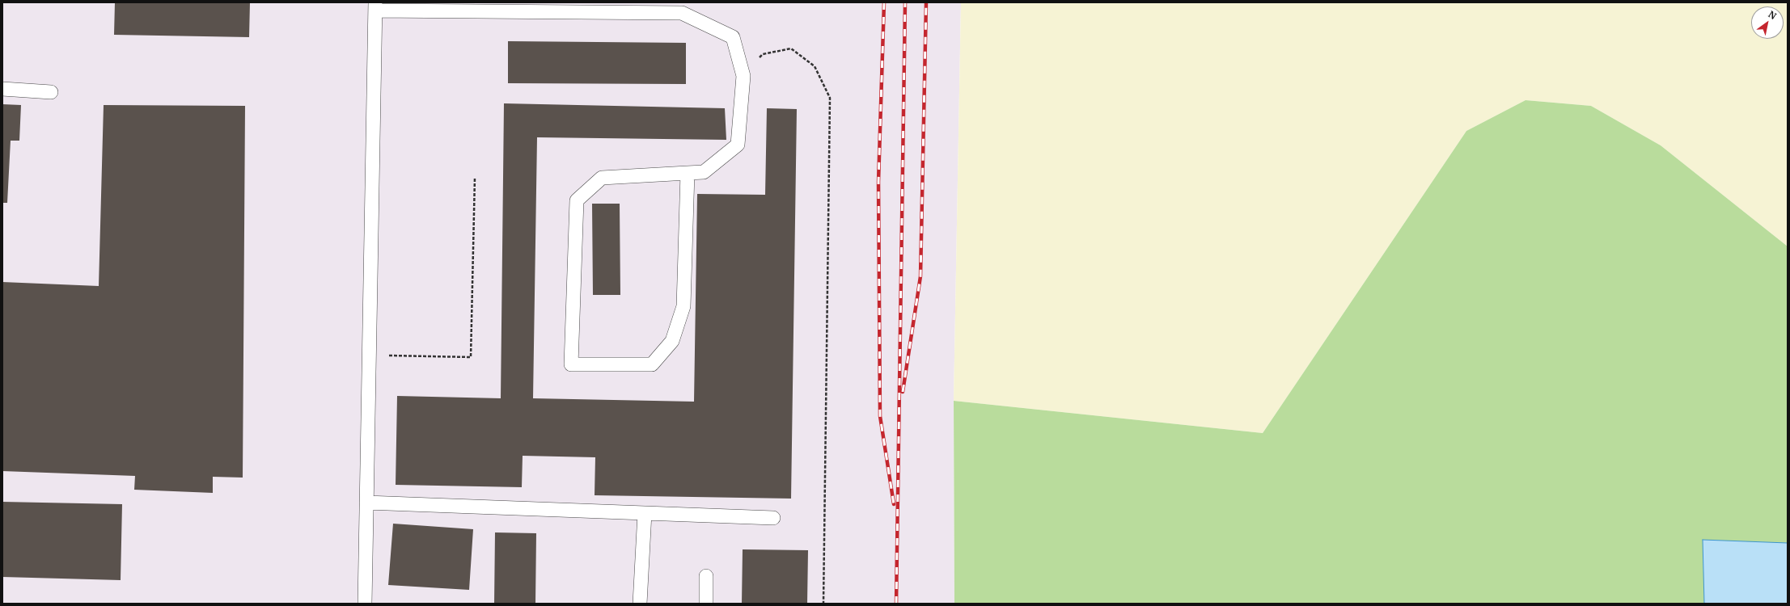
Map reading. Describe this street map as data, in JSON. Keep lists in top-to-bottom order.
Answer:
{
  "north": "top right"
}
